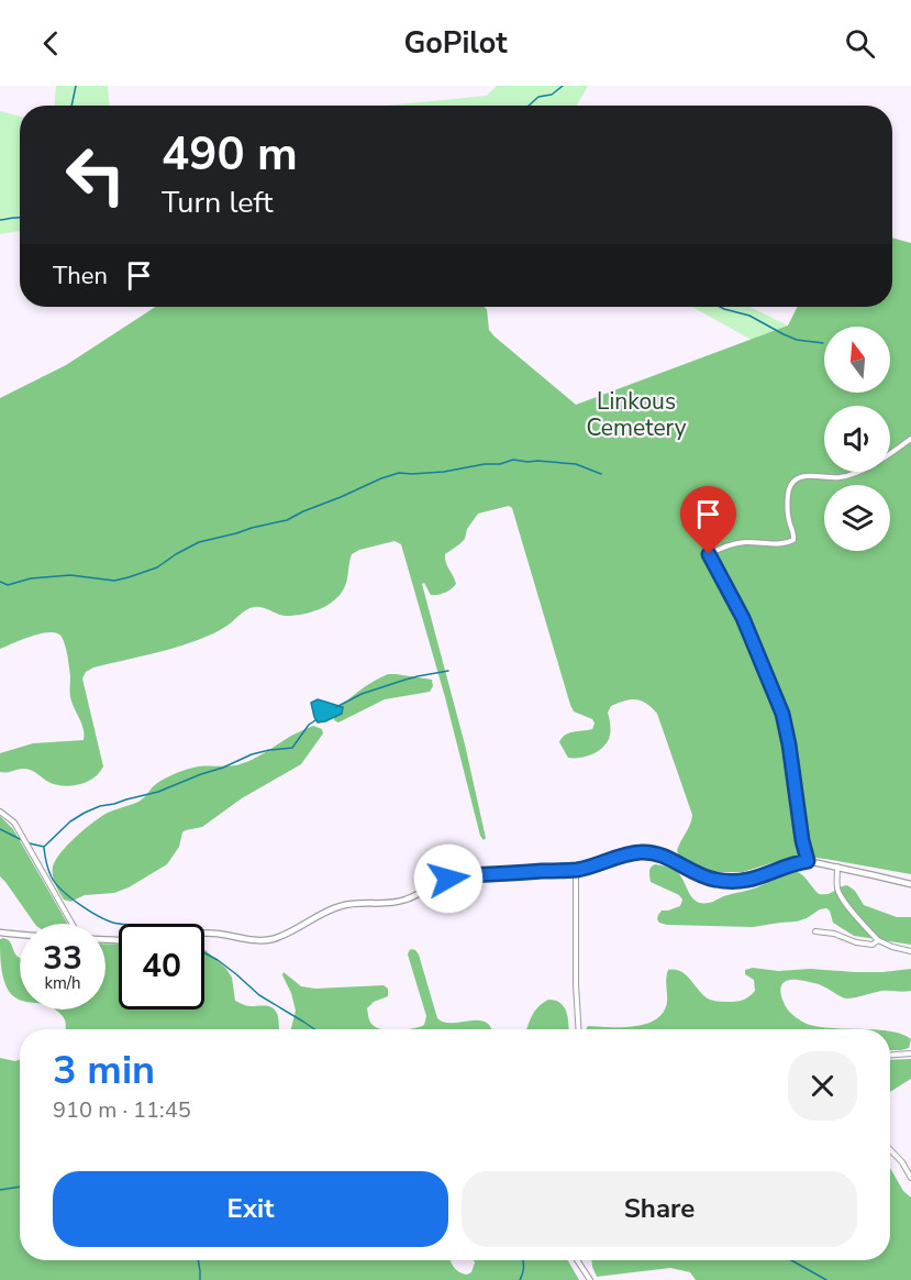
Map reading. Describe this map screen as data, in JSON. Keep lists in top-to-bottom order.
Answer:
{
  "parks": ["Linkous Cemetery"],
  "north": "top",
  "page": {
    "header": "GoPilot",
    "turn": ["490 m", "Turn left"],
    "then": "Then",
    "speed": "33 km/h",
    "limit": "40",
    "heading": ["3 min", "910 m · 11:45"],
    "buttons": ["Exit", "Share"]
  }
}
